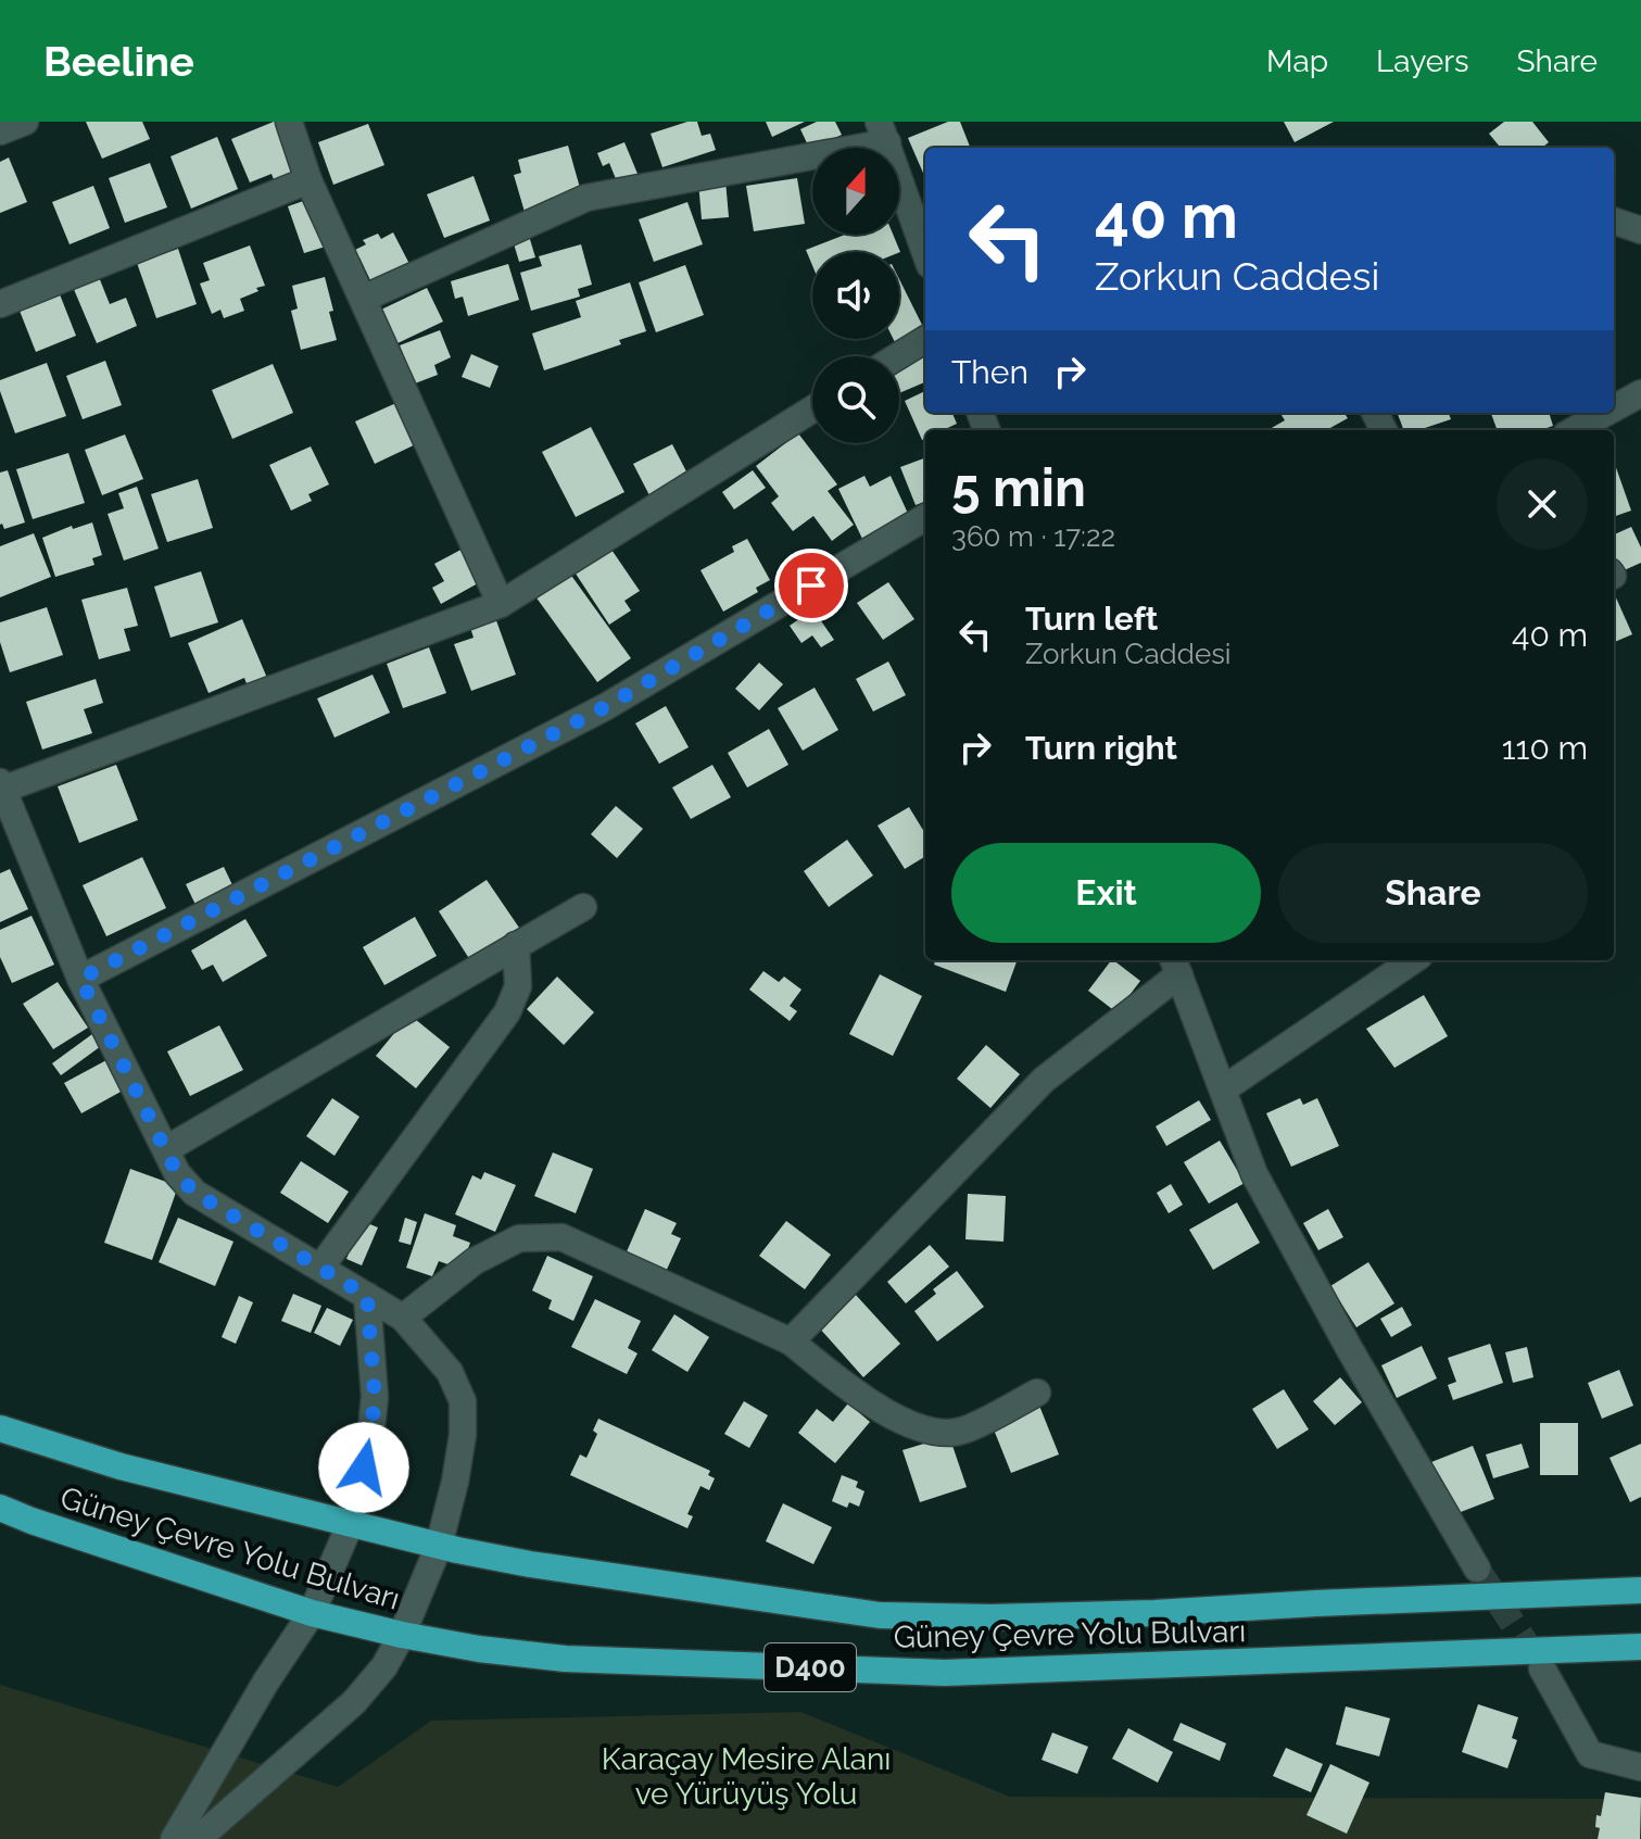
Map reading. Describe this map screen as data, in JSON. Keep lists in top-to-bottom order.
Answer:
{
  "streets": {
    "highway": ["Güney Çevre Yolu Bulvarı", "D400"]
  },
  "parks": ["Karaçay Mesire Alanı ve Yürüyüş Yolu"],
  "north": "top",
  "page": {
    "header": "Beeline",
    "nav": ["Map", "Layers", "Share"],
    "turn": ["40 m", "Zorkun Caddesi"],
    "then": "Then",
    "heading": ["5 min", "360 m · 17:22"],
    "list": [
      {
        "name": "Turn left",
        "note": "Zorkun Caddesi",
        "value": "40 m"
      },
      {
        "name": "Turn right",
        "value": "110 m"
      }
    ],
    "buttons": ["Exit", "Share"]
  }
}
